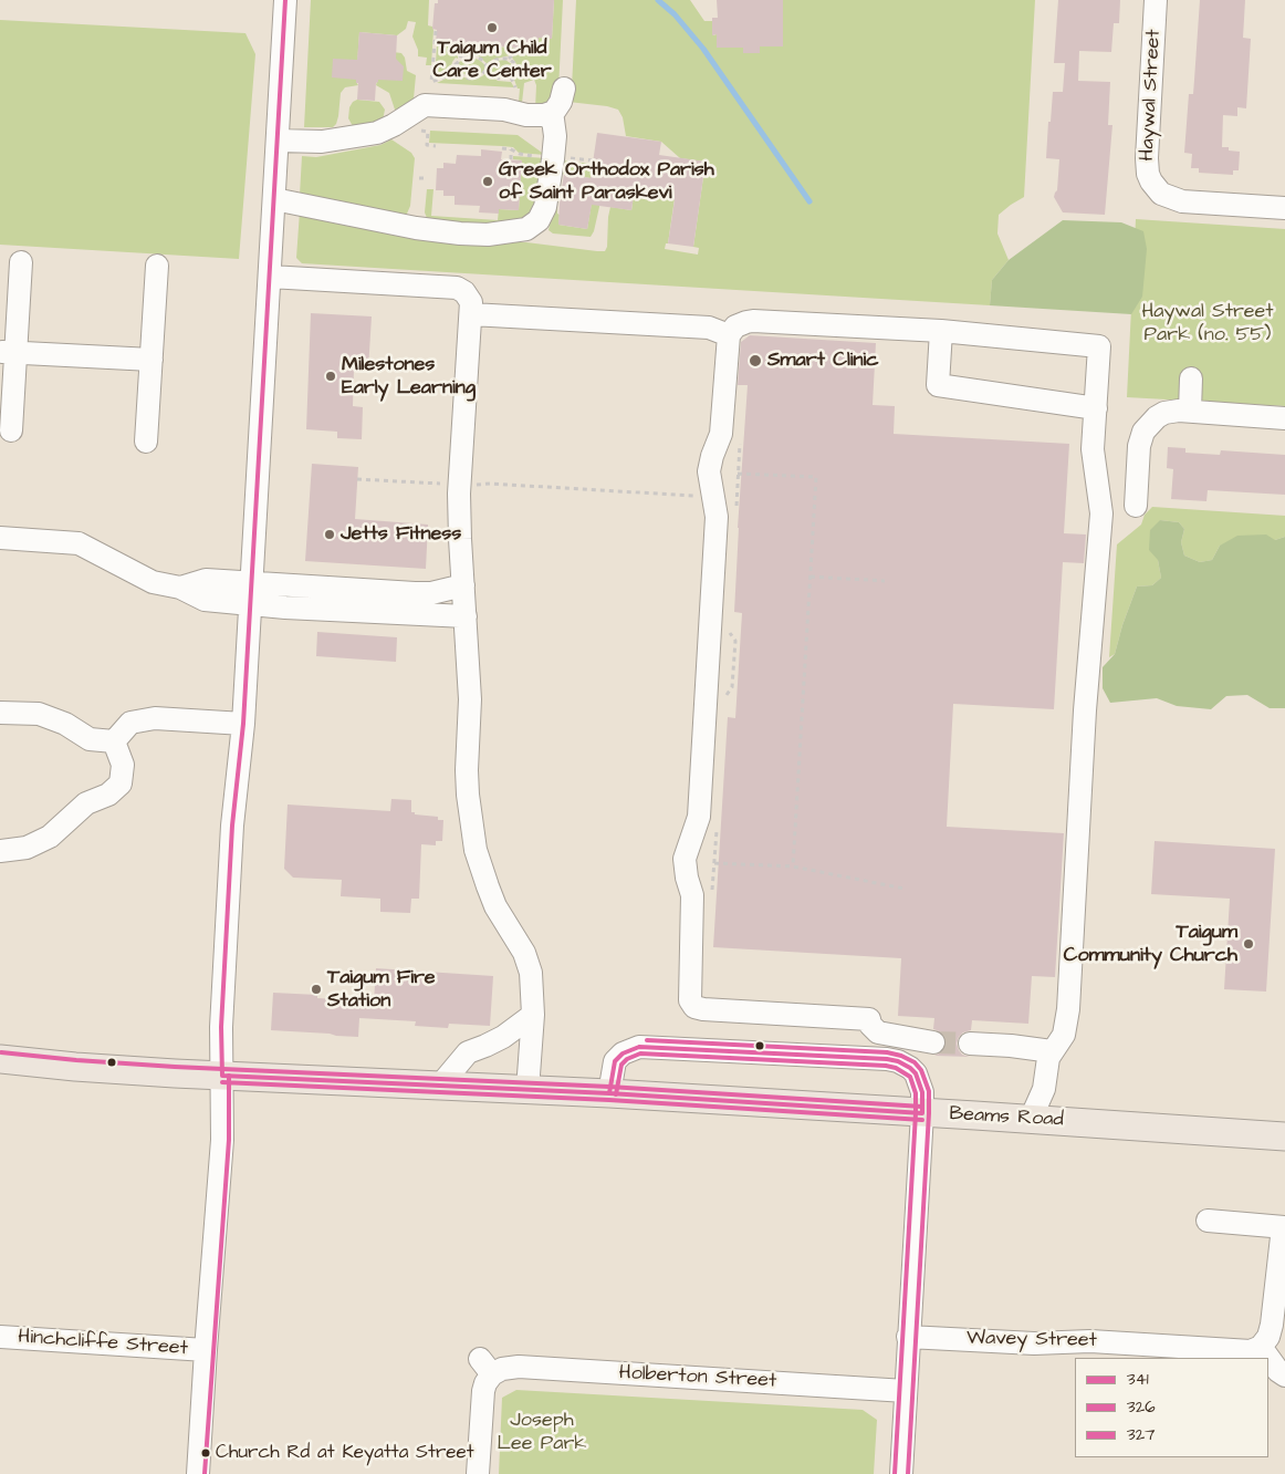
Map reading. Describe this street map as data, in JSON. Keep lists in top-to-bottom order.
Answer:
{
  "streets": {
    "main road": ["Beams Road"],
    "street": [
      "Haywal Street",
      "Wavey Street",
      "Hinchcliffe Street",
      "Holberton Street"
    ]
  },
  "parks": ["Haywal Street Park (no. 55)", "Joseph Lee Park"],
  "places": [
    "Taigum Child Care Center",
    "Greek Orthodox Parish of Saint Paraskevi",
    "Smart Clinic",
    "Milestones Early Learning",
    "Jetts Fitness",
    "Taigum Community Church",
    "Taigum Fire Station",
    "Church Rd at Keyatta Street"
  ],
  "lines": ["transit line 341", "transit line 327", "transit line 326"],
  "legend": ["341", "326", "327"]
}
